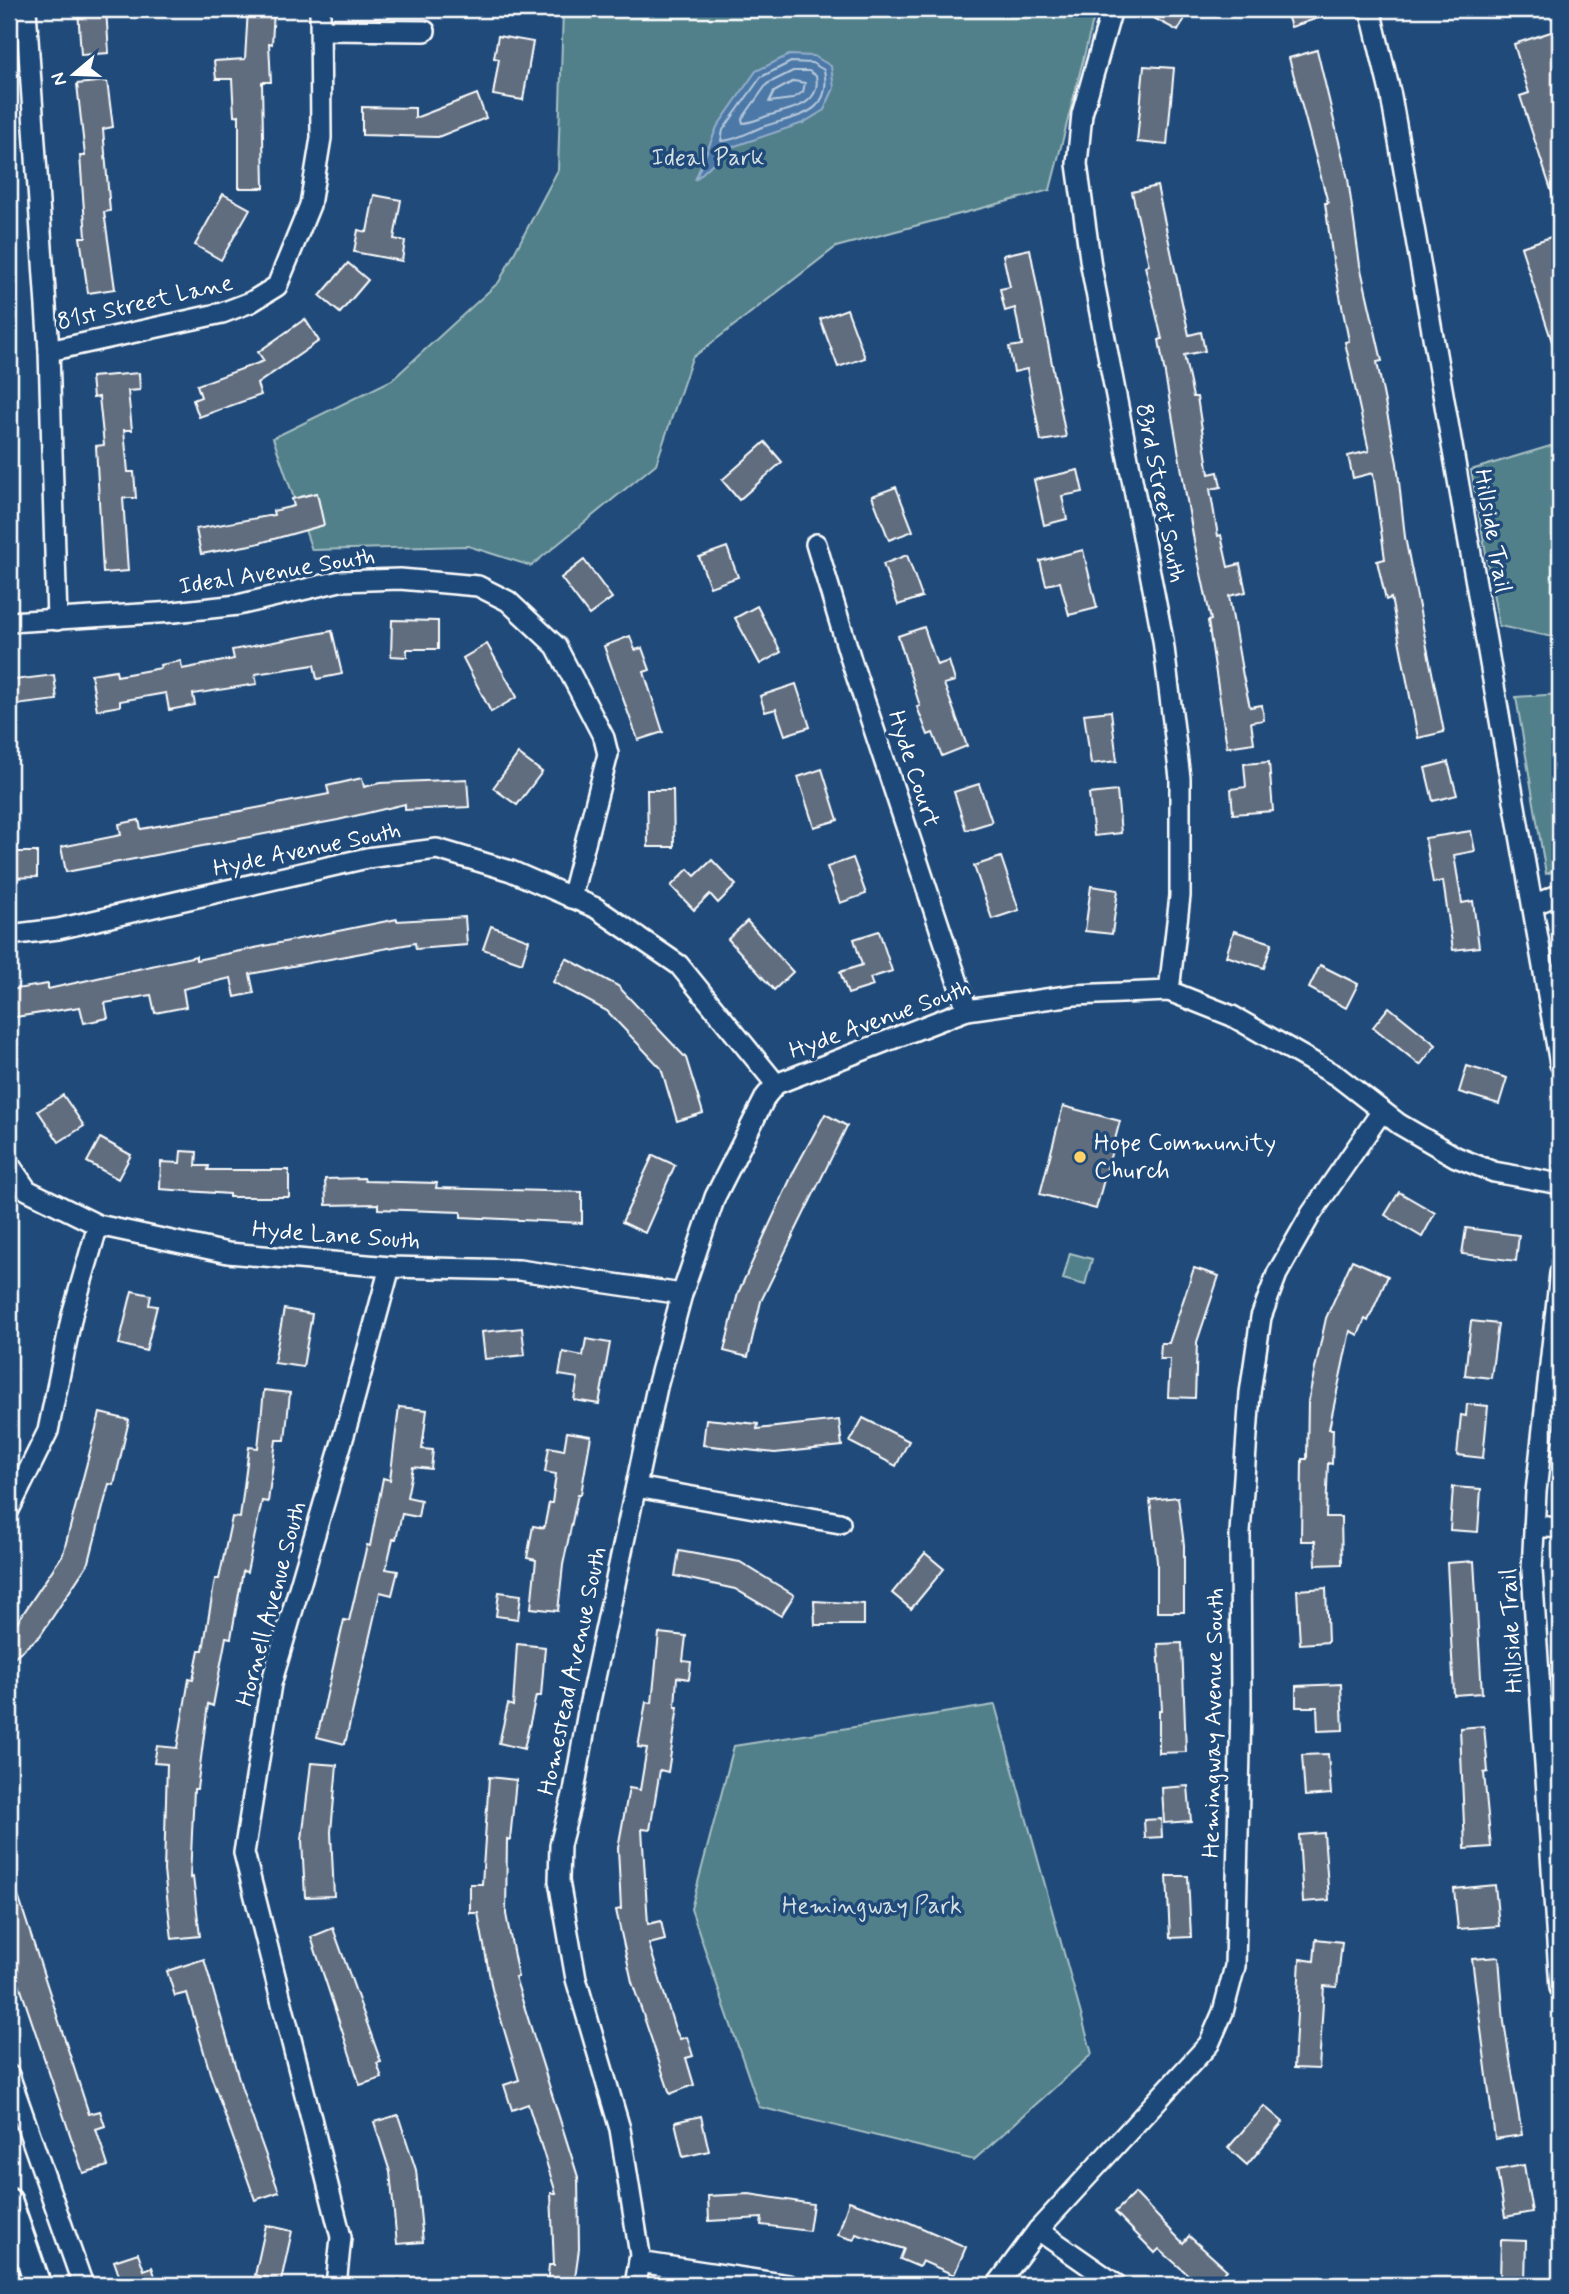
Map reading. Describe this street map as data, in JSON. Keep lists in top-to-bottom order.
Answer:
{
  "streets": {
    "street": [
      "81st Street Lane",
      "83rd Street South",
      "Hillside Trail",
      "Ideal Avenue South",
      "Hyde Court",
      "Hyde Avenue South",
      "Hyde Lane South",
      "Hornell Avenue South",
      "Homestead Avenue South",
      "Hemingway Avenue South"
    ]
  },
  "crossings": [
    ["83rd Street South", "Hyde Avenue South"],
    ["Ideal Avenue South", "Hyde Avenue South"],
    ["Hyde Court", "Hyde Avenue South"],
    ["Hyde Avenue South", "Homestead Avenue South"],
    ["Hyde Avenue South", "Hemingway Avenue South"],
    ["Hyde Lane South", "Hornell Avenue South"],
    ["Hyde Lane South", "Homestead Avenue South"]
  ],
  "parks": ["Ideal Park", "Hemingway Park"],
  "places": ["Hope Community Church"],
  "north": "left"
}
